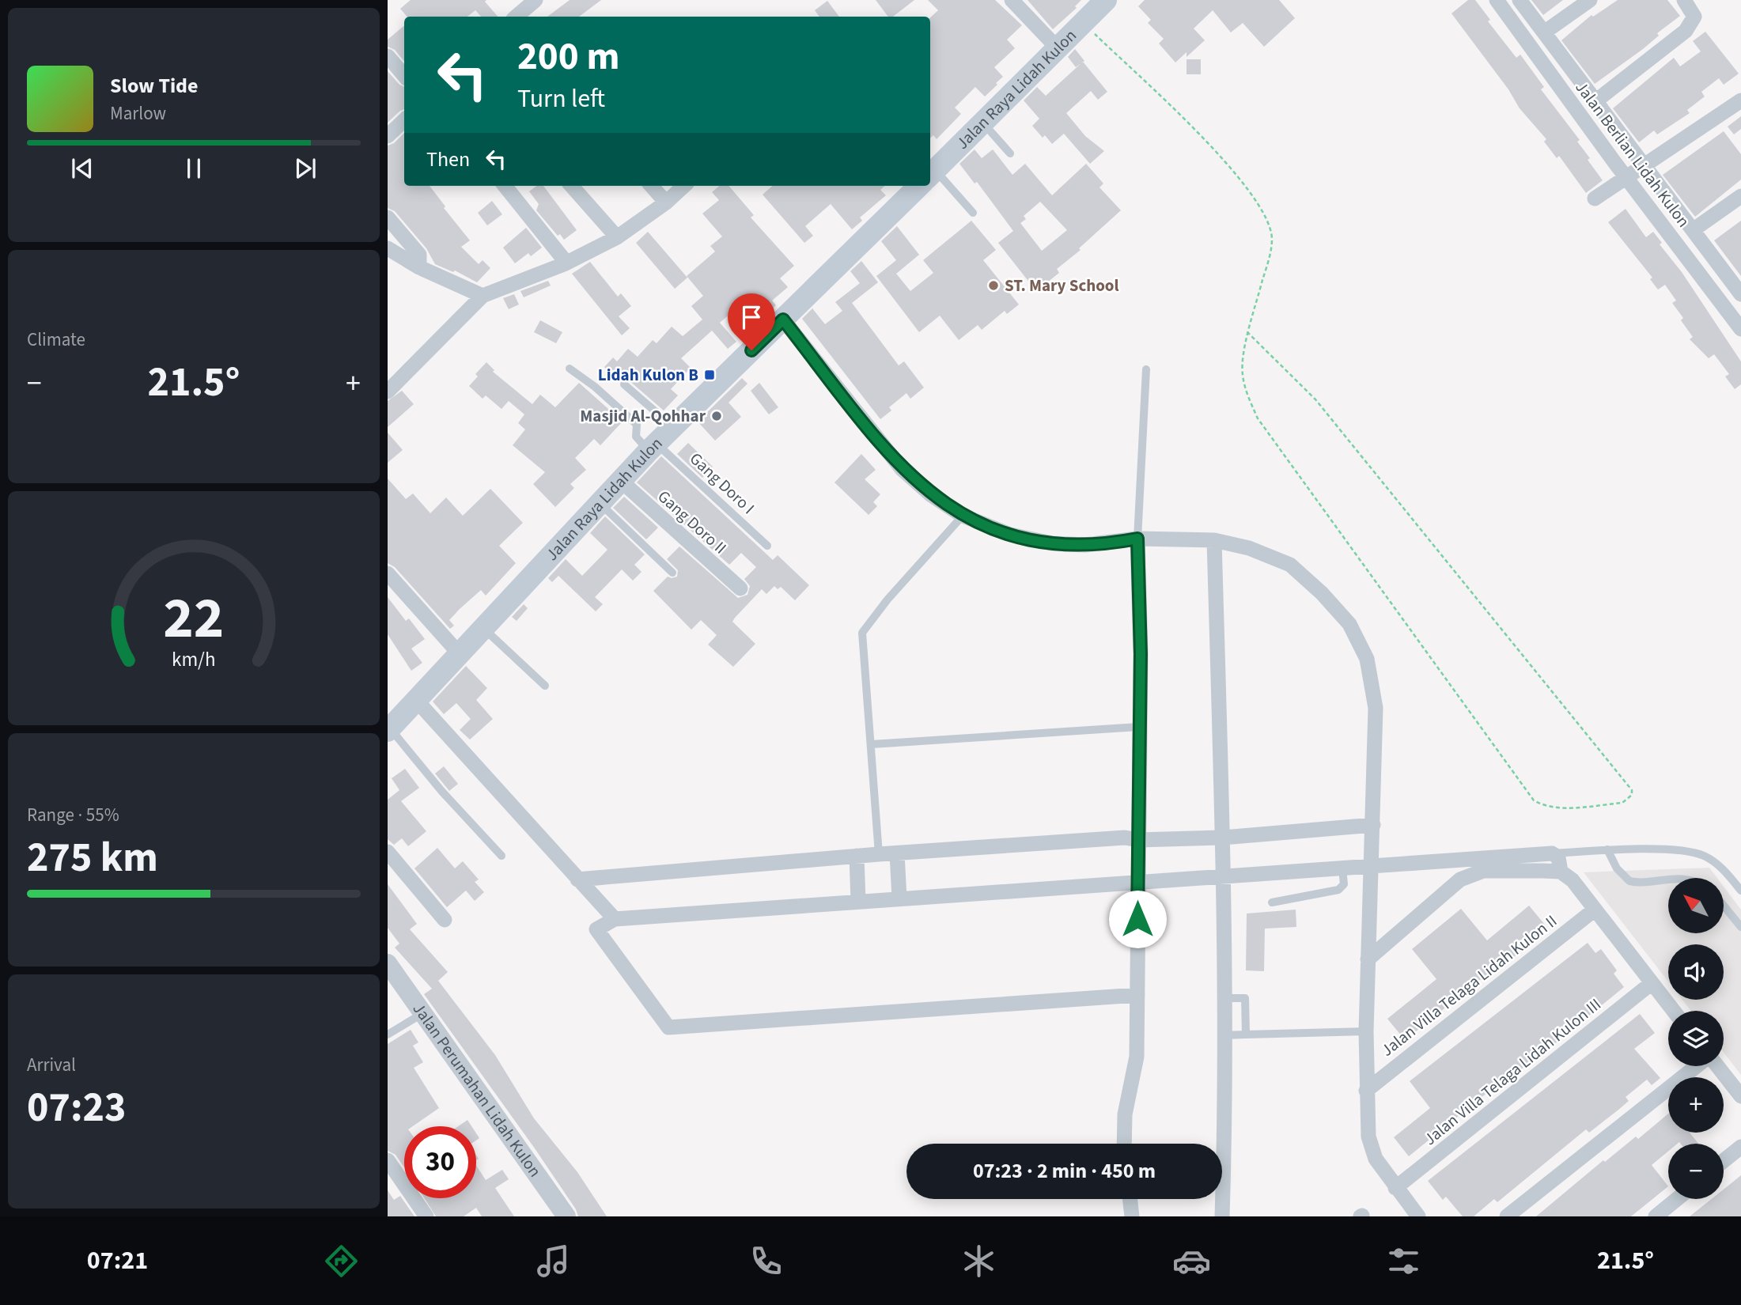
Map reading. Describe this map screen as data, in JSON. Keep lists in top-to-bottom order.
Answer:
{
  "streets": {
    "main road": ["Jalan Raya Lidah Kulon"],
    "street": [
      "Jalan Berlian Lidah Kulon",
      "Gang Doro II",
      "Jalan Villa Telaga Lidah Kulon II",
      "Jalan Villa Telaga Lidah Kulon III",
      "Jalan Perumahan Lidah Kulon"
    ],
    "lane": ["Gang Doro I"]
  },
  "crossings": [
    ["Jalan Raya Lidah Kulon", "Gang Doro I"],
    ["Jalan Raya Lidah Kulon", "Gang Doro II"]
  ],
  "places": {
    "other": ["ST. Mary School", "Masjid Al-Qohhar"],
    "transit": ["Lidah Kulon B"]
  },
  "north": "top left",
  "page": {
    "turn": ["200 m", "Turn left"],
    "song": ["Slow Tide", "Marlow"],
    "then": "Then",
    "tile": [
      "Climate",
      ["Range · 55%", "275 km"],
      ["Arrival", "07:23"]
    ],
    "heat": ["−", "21.5°", "+"],
    "map_buttons": ["+", "−"],
    "limit": "30",
    "trip": "07:23 · 2 min · 450 m",
    "tabs": ["07:21", "21.5°"],
    "gauge": ["22", "km/h"]
  }
}
